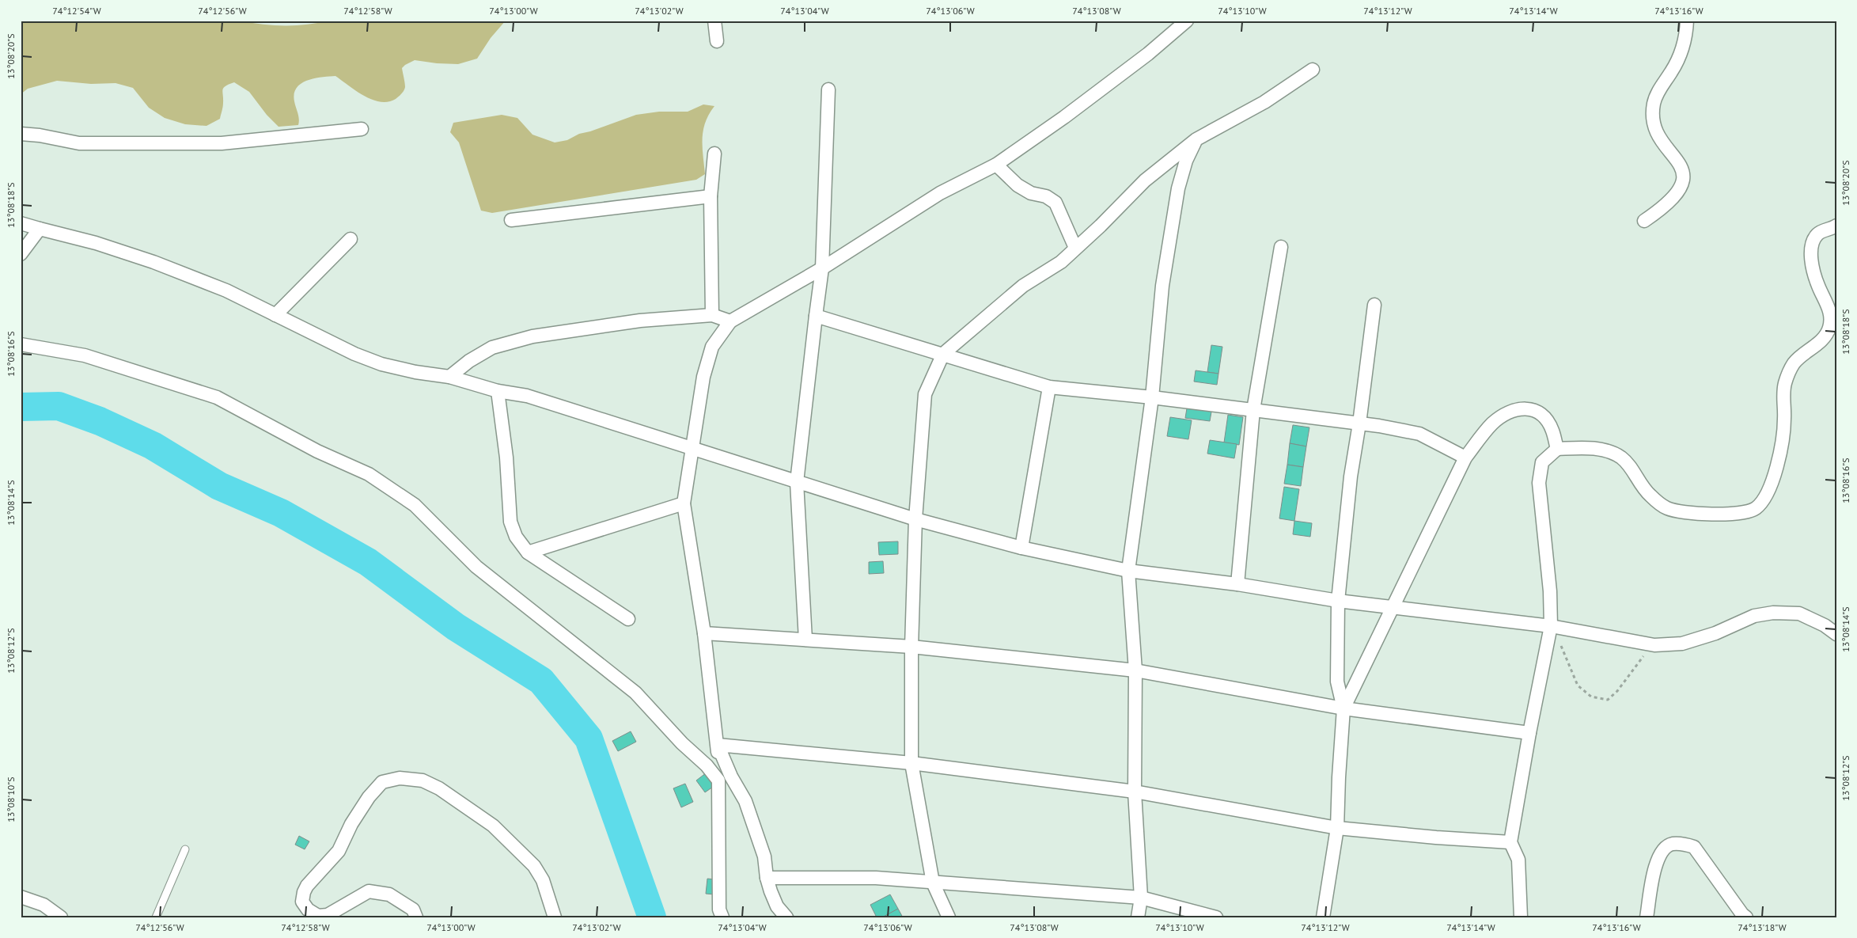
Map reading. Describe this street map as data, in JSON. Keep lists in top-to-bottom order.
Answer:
{
  "coordinates": [
    "74°12'54\"W",
    "74°12'56\"W",
    "74°12'58\"W",
    "74°13'00\"W",
    "74°13'02\"W",
    "74°13'04\"W",
    "74°13'06\"W",
    "74°13'08\"W",
    "74°13'10\"W",
    "74°13'12\"W",
    "74°13'14\"W",
    "74°13'16\"W",
    "13°08'20\"S",
    "13°08'18\"S",
    "13°08'16\"S",
    "13°08'14\"S",
    "13°08'12\"S",
    "13°08'10\"S",
    "74°13'18\"W"
  ]
}
